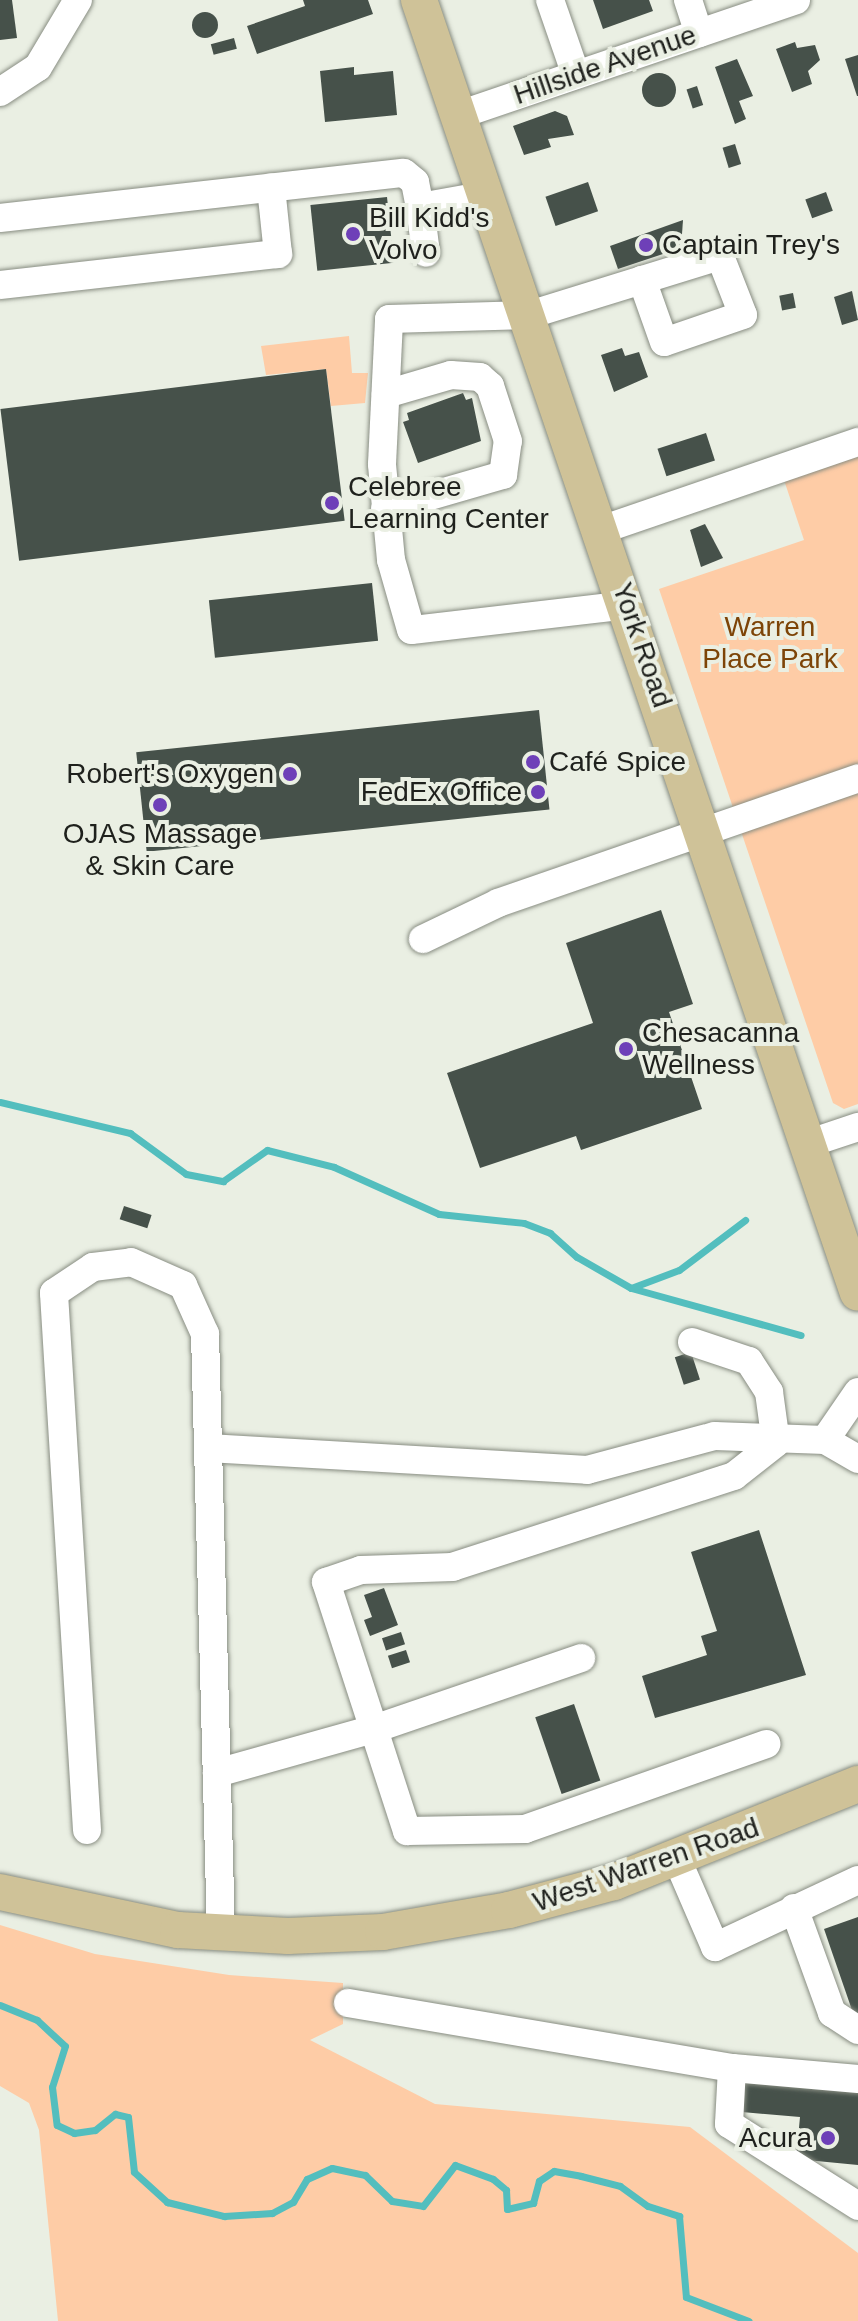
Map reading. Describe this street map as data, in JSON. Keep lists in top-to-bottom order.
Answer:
{
  "streets": {
    "main road": ["York Road", "West Warren Road"],
    "street": ["Hillside Avenue"]
  },
  "crossings": [
    ["Hillside Avenue", "York Road"]
  ],
  "parks": ["Warren Place Park"],
  "places": [
    "Bill Kidd's Volvo",
    "Captain Trey's",
    "Celebree Learning Center",
    "Café Spice",
    "Robert's Oxygen",
    "FedEx Office",
    "OJAS Massage & Skin Care",
    "Chesacanna Wellness",
    "Acura"
  ]
}
